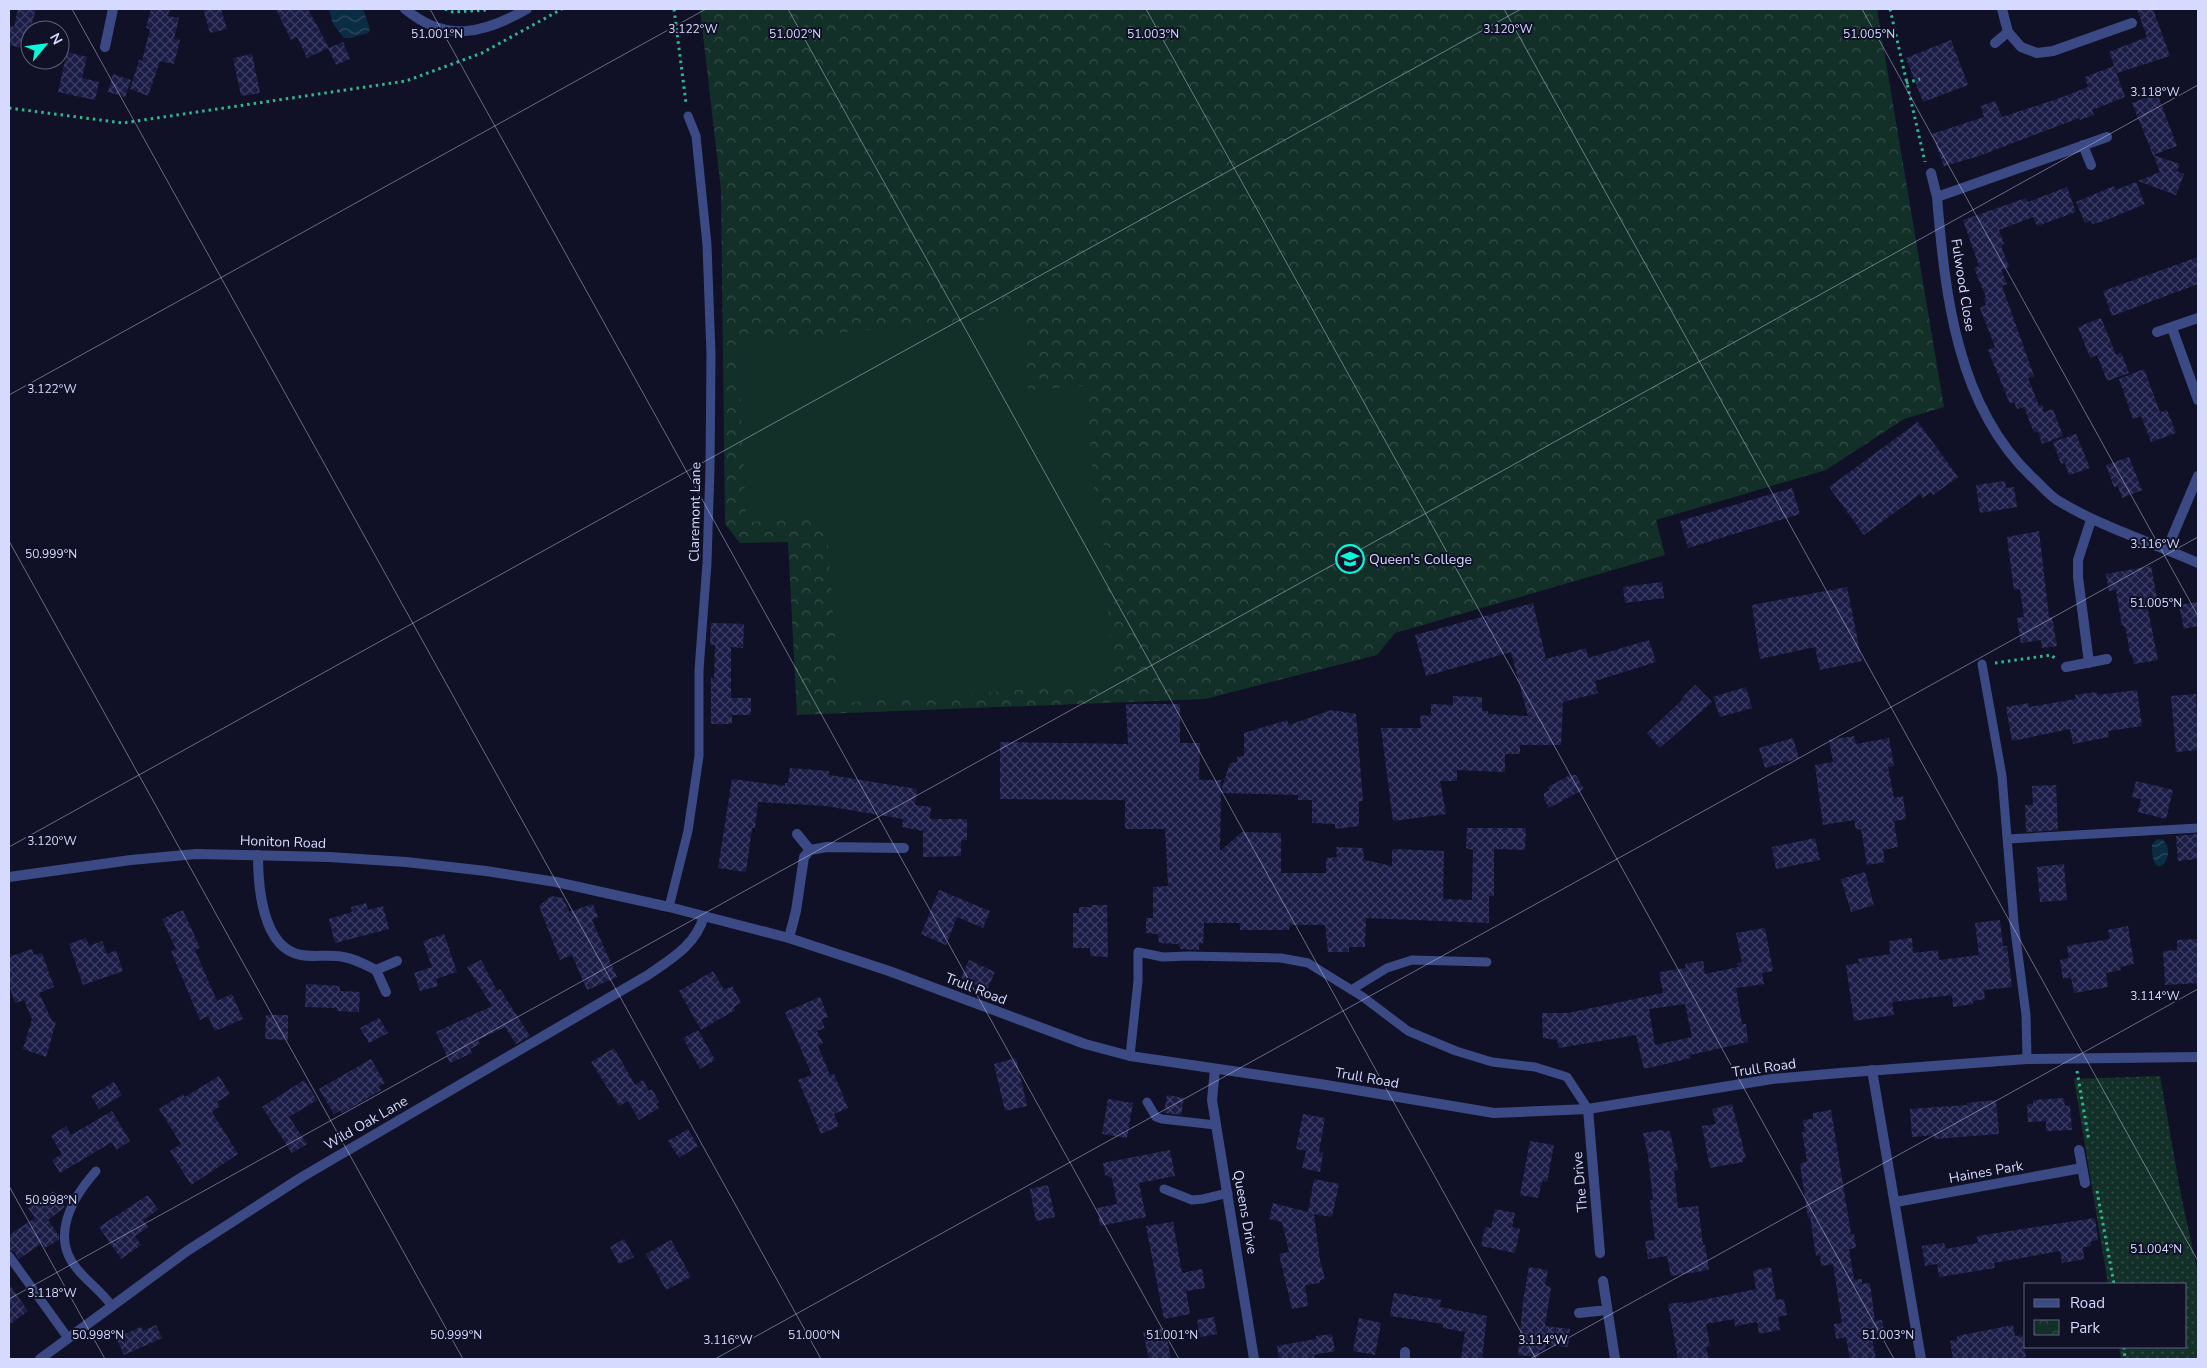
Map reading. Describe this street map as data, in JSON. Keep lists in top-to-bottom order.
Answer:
{
  "streets": {
    "street": [
      "Fulwood Close",
      "Honiton Road",
      "Trull Road",
      "Wild Oak Lane",
      "Haines Park",
      "The Drive",
      "Queens Drive"
    ],
    "lane": ["Claremont Lane"]
  },
  "crossings": [
    ["Claremont Lane", "Trull Road"],
    ["Honiton Road", "Trull Road"],
    ["Trull Road", "Wild Oak Lane"],
    ["Trull Road", "The Drive"],
    ["Trull Road", "Queens Drive"]
  ],
  "places": {
    "school or university": ["Queen's College"]
  },
  "legend": ["Road", "Park"],
  "north": "top right",
  "coordinates": [
    "3.122°W",
    "3.120°W",
    "51.001°N",
    "51.002°N",
    "51.003°N",
    "51.005°N",
    "3.118°W",
    "3.116°W",
    "50.999°N",
    "3.114°W",
    "50.998°N",
    "51.004°N",
    "51.000°N"
  ]
}
